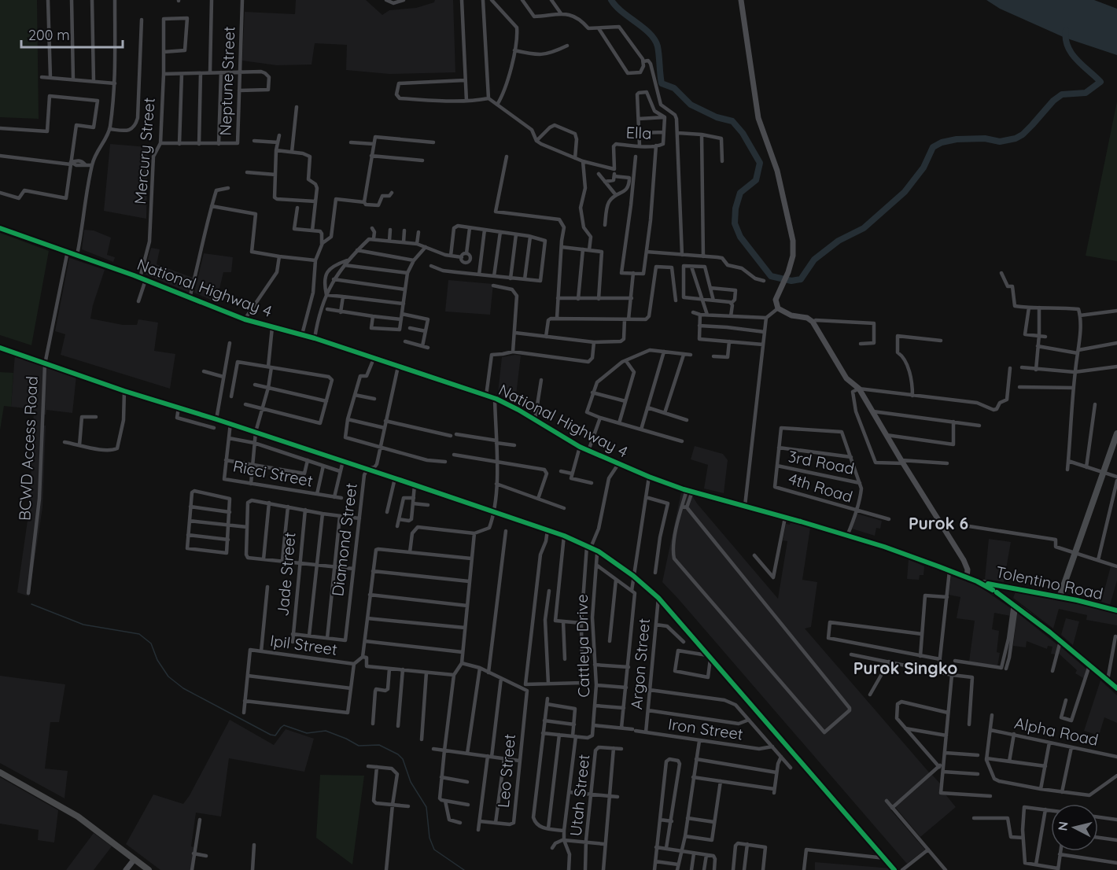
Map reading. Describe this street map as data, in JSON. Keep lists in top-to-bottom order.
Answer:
{
  "streets": {
    "main road": ["National Highway 4", "Tolentino Road"],
    "street": [
      "Neptune Street",
      "Ella",
      "Mercury Street",
      "BCWD Access Road",
      "3rd Road",
      "Ricci Street",
      "4th Road",
      "Diamond Street",
      "Jade Street",
      "Ipil Street",
      "Cattleya Drive",
      "Argon Street",
      "Iron Street",
      "Alpha Road",
      "Leo Street",
      "Utah Street"
    ]
  },
  "crossings": [
    ["Neptune Street", "Mercury Street"],
    ["Mercury Street", "National Highway 4"],
    ["National Highway 4", "BCWD Access Road"],
    ["National Highway 4", "Diamond Street"],
    ["National Highway 4", "Tolentino Road"],
    ["3rd Road", "4th Road"],
    ["Cattleya Drive", "Iron Street"],
    ["Argon Street", "Iron Street"]
  ],
  "districts": ["Purok 6", "Purok Singko"],
  "scale_bar": "200 m",
  "north": "left"
}
